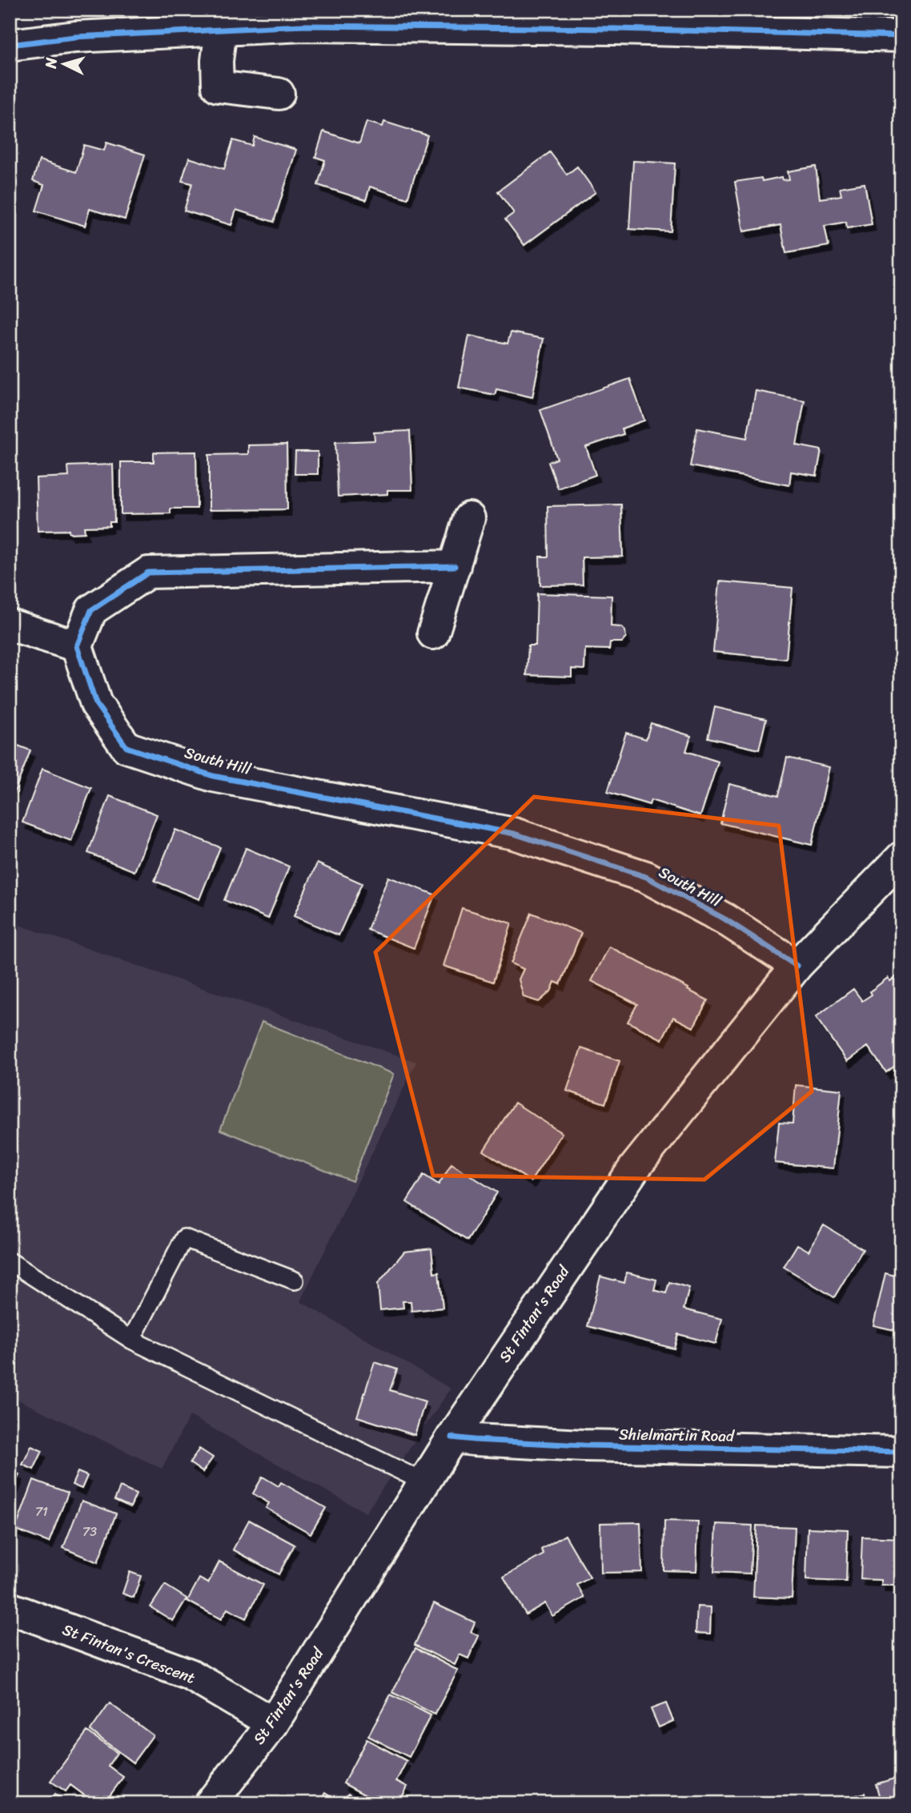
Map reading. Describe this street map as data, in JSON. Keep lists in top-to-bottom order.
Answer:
{
  "streets": {
    "street": [
      "South Hill",
      "St Fintan's Road",
      "Shielmartin Road",
      "St Fintan's Crescent"
    ]
  },
  "crossings": [
    ["South Hill", "St Fintan's Road"],
    ["St Fintan's Road", "Shielmartin Road"],
    ["St Fintan's Road", "St Fintan's Crescent"]
  ],
  "house_numbers": ["71", "73"],
  "north": "left"
}
